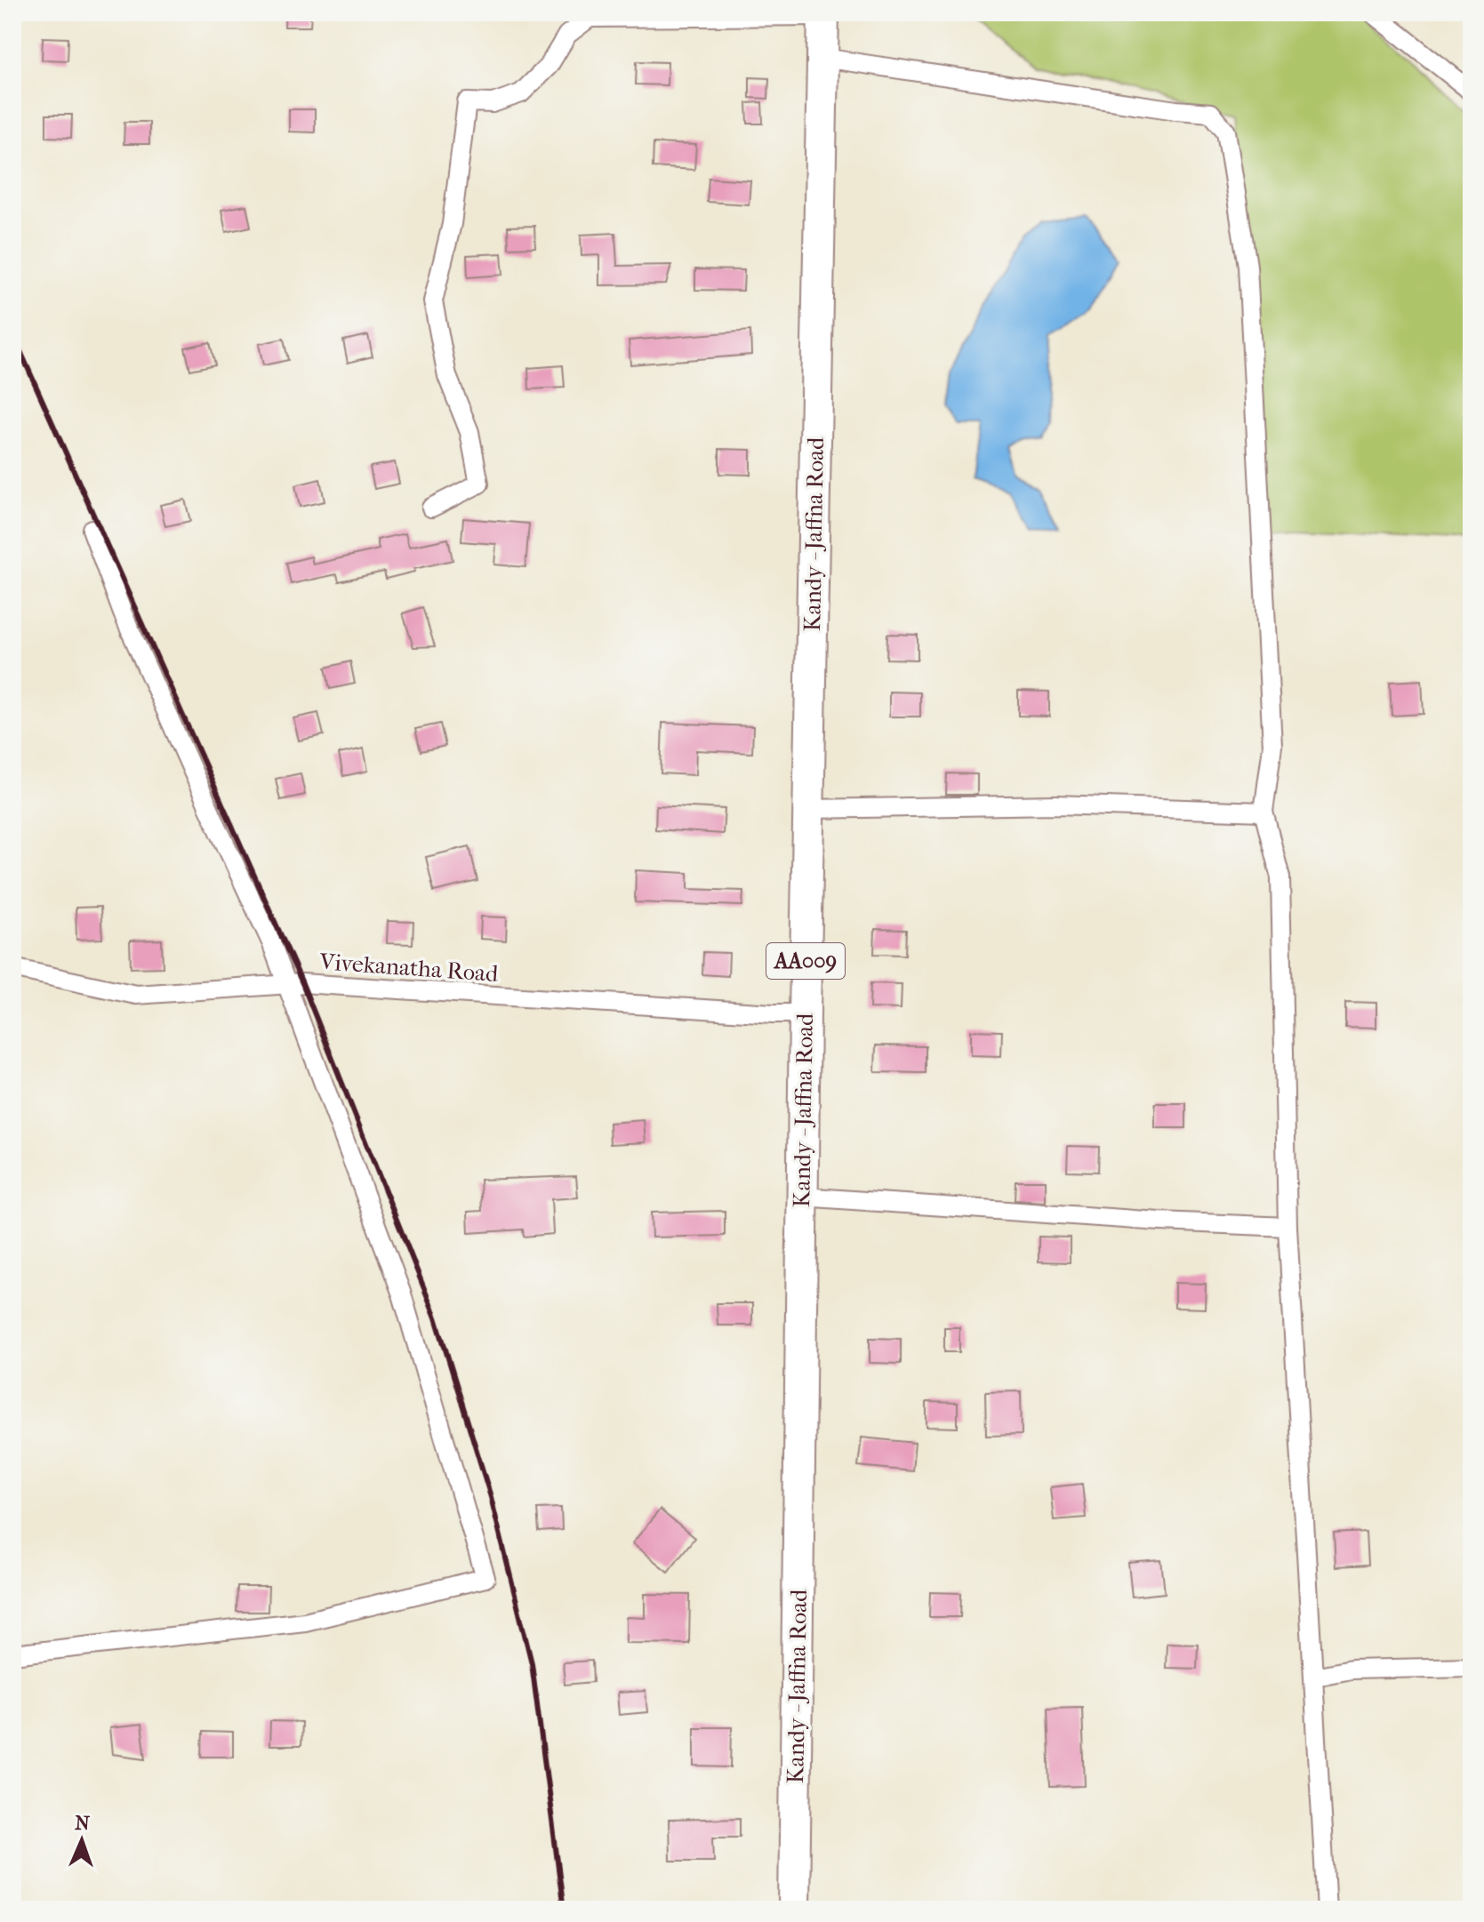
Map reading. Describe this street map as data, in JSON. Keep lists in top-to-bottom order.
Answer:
{
  "streets": {
    "highway": ["Kandy - Jaffna Road", "AA009"],
    "street": ["Vivekanatha Road"]
  },
  "crossings": [
    ["Kandy - Jaffna Road", "Vivekanatha Road"]
  ],
  "north": "top"
}
